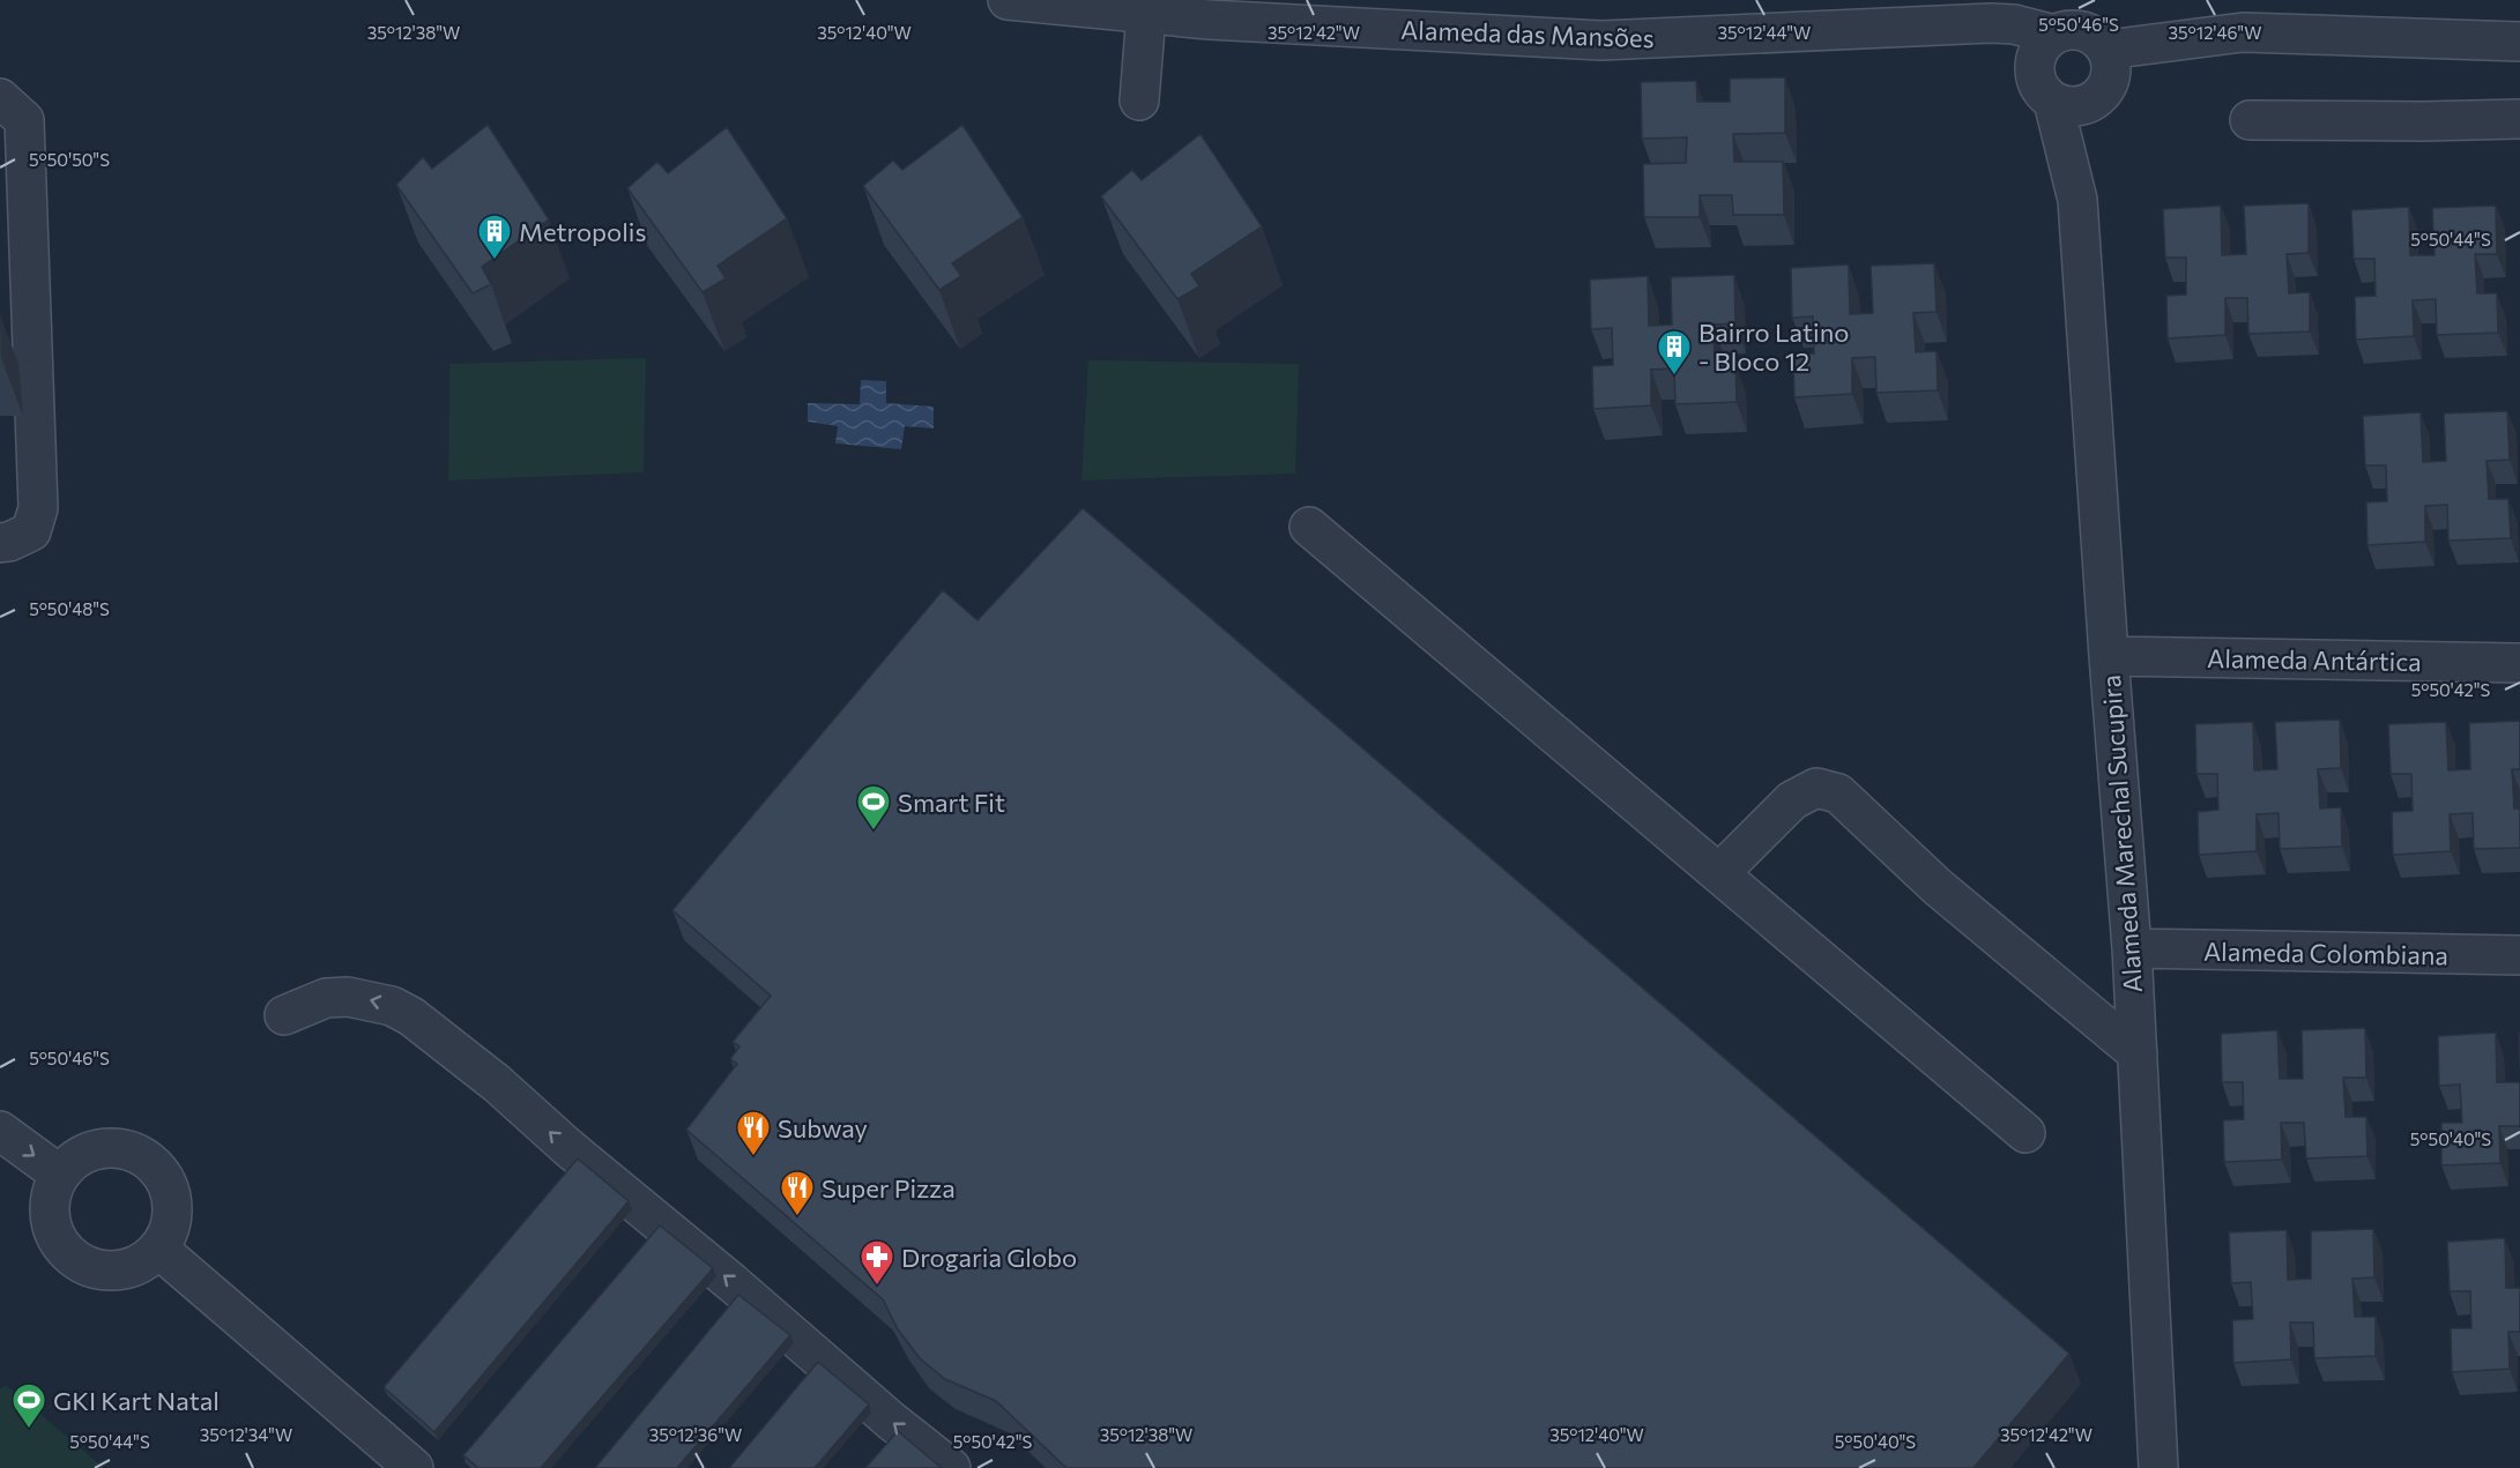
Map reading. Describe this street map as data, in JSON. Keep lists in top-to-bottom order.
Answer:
{
  "streets": {
    "street": [
      "Alameda das Mansões",
      "Alameda Antártica",
      "Alameda Marechal Sucupira",
      "Alameda Colombiana"
    ]
  },
  "crossings": [
    ["Alameda das Mansões", "Alameda Marechal Sucupira"],
    ["Alameda Antártica", "Alameda Marechal Sucupira"],
    ["Alameda Marechal Sucupira", "Alameda Colombiana"]
  ],
  "places": {
    "building": ["Metropolis", "Bairro Latino - Bloco 12"],
    "sports": ["Smart Fit", "GKI Kart Natal"],
    "restaurant": ["Subway", "Super Pizza"],
    "pharmacy": ["Drogaria Globo"]
  },
  "coordinates": [
    "5°50'46\"S",
    "35°12'38\"W",
    "35°12'40\"W",
    "35°12'42\"W",
    "35°12'44\"W",
    "35°12'46\"W",
    "5°50'50\"S",
    "5°50'44\"S",
    "5°50'48\"S",
    "5°50'42\"S",
    "5°50'40\"S",
    "35°12'34\"W",
    "35°12'36\"W"
  ]
}
